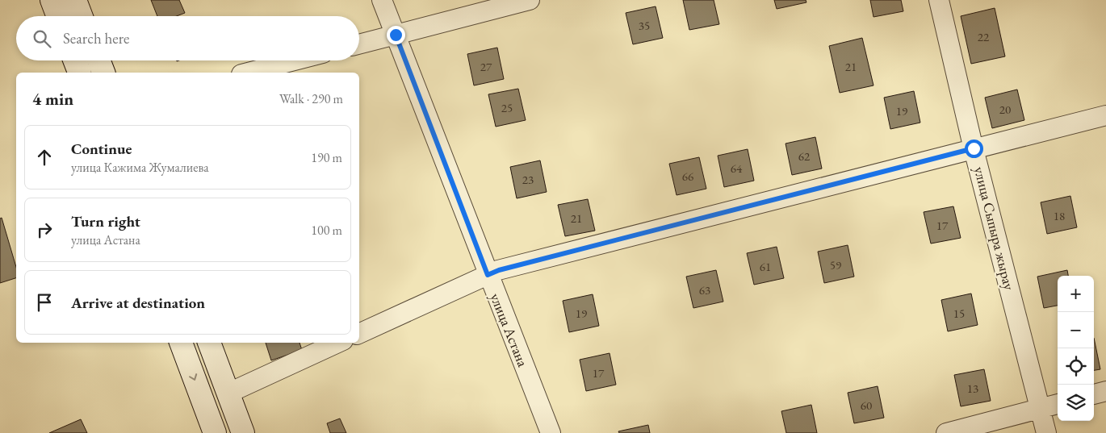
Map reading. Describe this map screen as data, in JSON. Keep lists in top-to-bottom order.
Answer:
{
  "streets": {
    "street": ["улица Сыпыра жырау", "улица Астана"]
  },
  "house_numbers": [
    "35",
    "22",
    "27",
    "21",
    "25",
    "20",
    "19",
    "62",
    "64",
    "66",
    "23",
    "18",
    "21",
    "17",
    "59",
    "61",
    "63",
    "19",
    "15",
    "17",
    "13",
    "60"
  ],
  "page": {
    "search": "Search here",
    "heading": ["4 min", "Walk · 290 m"],
    "list": [
      ["Continue", "улица Кажима Жумалиева", "190 m"],
      ["Turn right", "улица Астана", "100 m"],
      "Arrive at destination"
    ],
    "map_buttons": ["+", "−"]
  }
}
